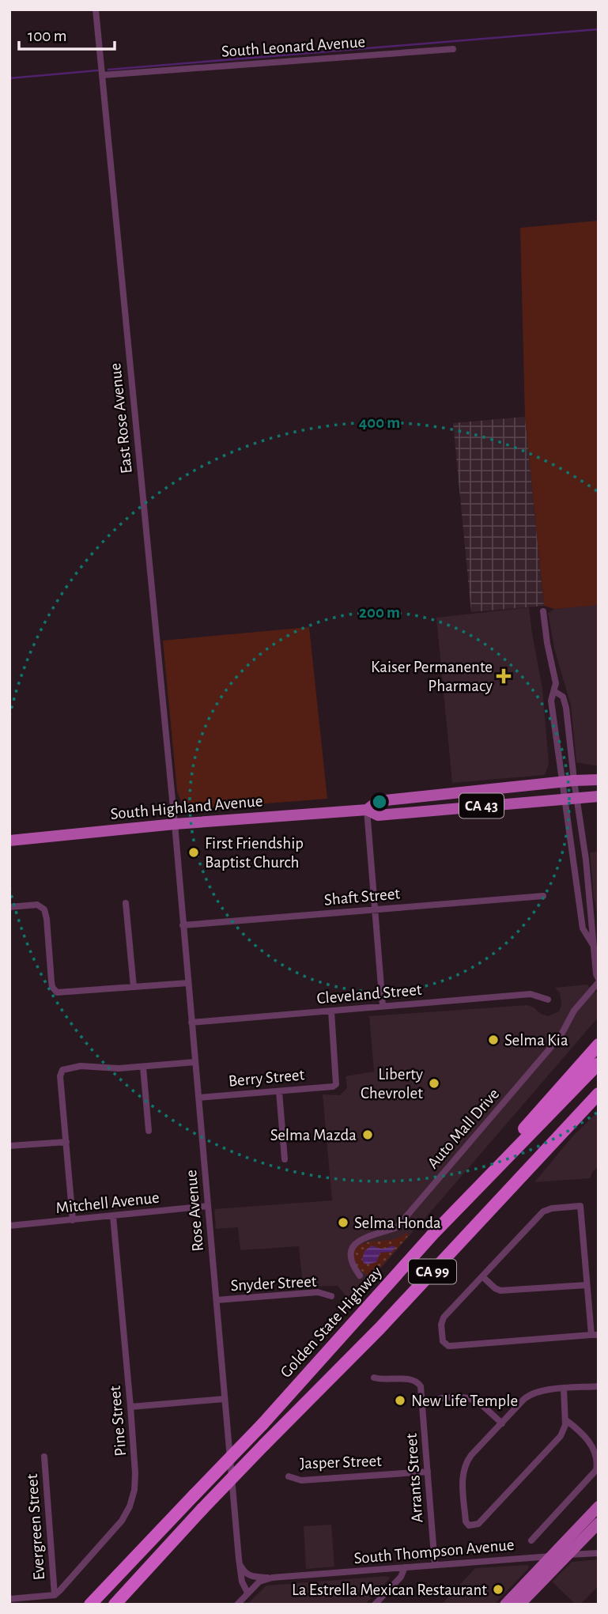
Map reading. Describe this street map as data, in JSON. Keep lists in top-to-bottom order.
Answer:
{
  "streets": {
    "highway": ["CA 99", "Golden State Highway"],
    "main road": ["CA 43", "South Highland Avenue"],
    "street": [
      "South Leonard Avenue",
      "East Rose Avenue",
      "Shaft Street",
      "Cleveland Street",
      "Berry Street",
      "Auto Mall Drive",
      "Mitchell Avenue",
      "Rose Avenue",
      "Snyder Street",
      "Pine Street",
      "Jasper Street",
      "Arrants Street",
      "Evergreen Street",
      "South Thompson Avenue"
    ]
  },
  "crossings": [
    ["South Leonard Avenue", "East Rose Avenue"],
    ["East Rose Avenue", "South Highland Avenue"],
    ["East Rose Avenue", "Rose Avenue"],
    ["South Highland Avenue", "Rose Avenue"],
    ["Shaft Street", "Rose Avenue"],
    ["Cleveland Street", "Berry Street"],
    ["Cleveland Street", "Rose Avenue"],
    ["Berry Street", "Rose Avenue"],
    ["Mitchell Avenue", "Rose Avenue"],
    ["Mitchell Avenue", "Pine Street"],
    ["Rose Avenue", "Snyder Street"],
    ["Rose Avenue", "South Thompson Avenue"],
    ["Pine Street", "Evergreen Street"],
    ["Jasper Street", "Arrants Street"],
    ["Arrants Street", "South Thompson Avenue"]
  ],
  "places": {
    "health": ["Kaiser Permanente Pharmacy"],
    "other": [
      "First Friendship Baptist Church",
      "Selma Kia",
      "Liberty Chevrolet",
      "Selma Mazda",
      "Selma Honda",
      "New Life Temple",
      "La Estrella Mexican Restaurant"
    ]
  },
  "scale_bar": "100 m",
  "rings": ["400 m", "200 m"]
}
